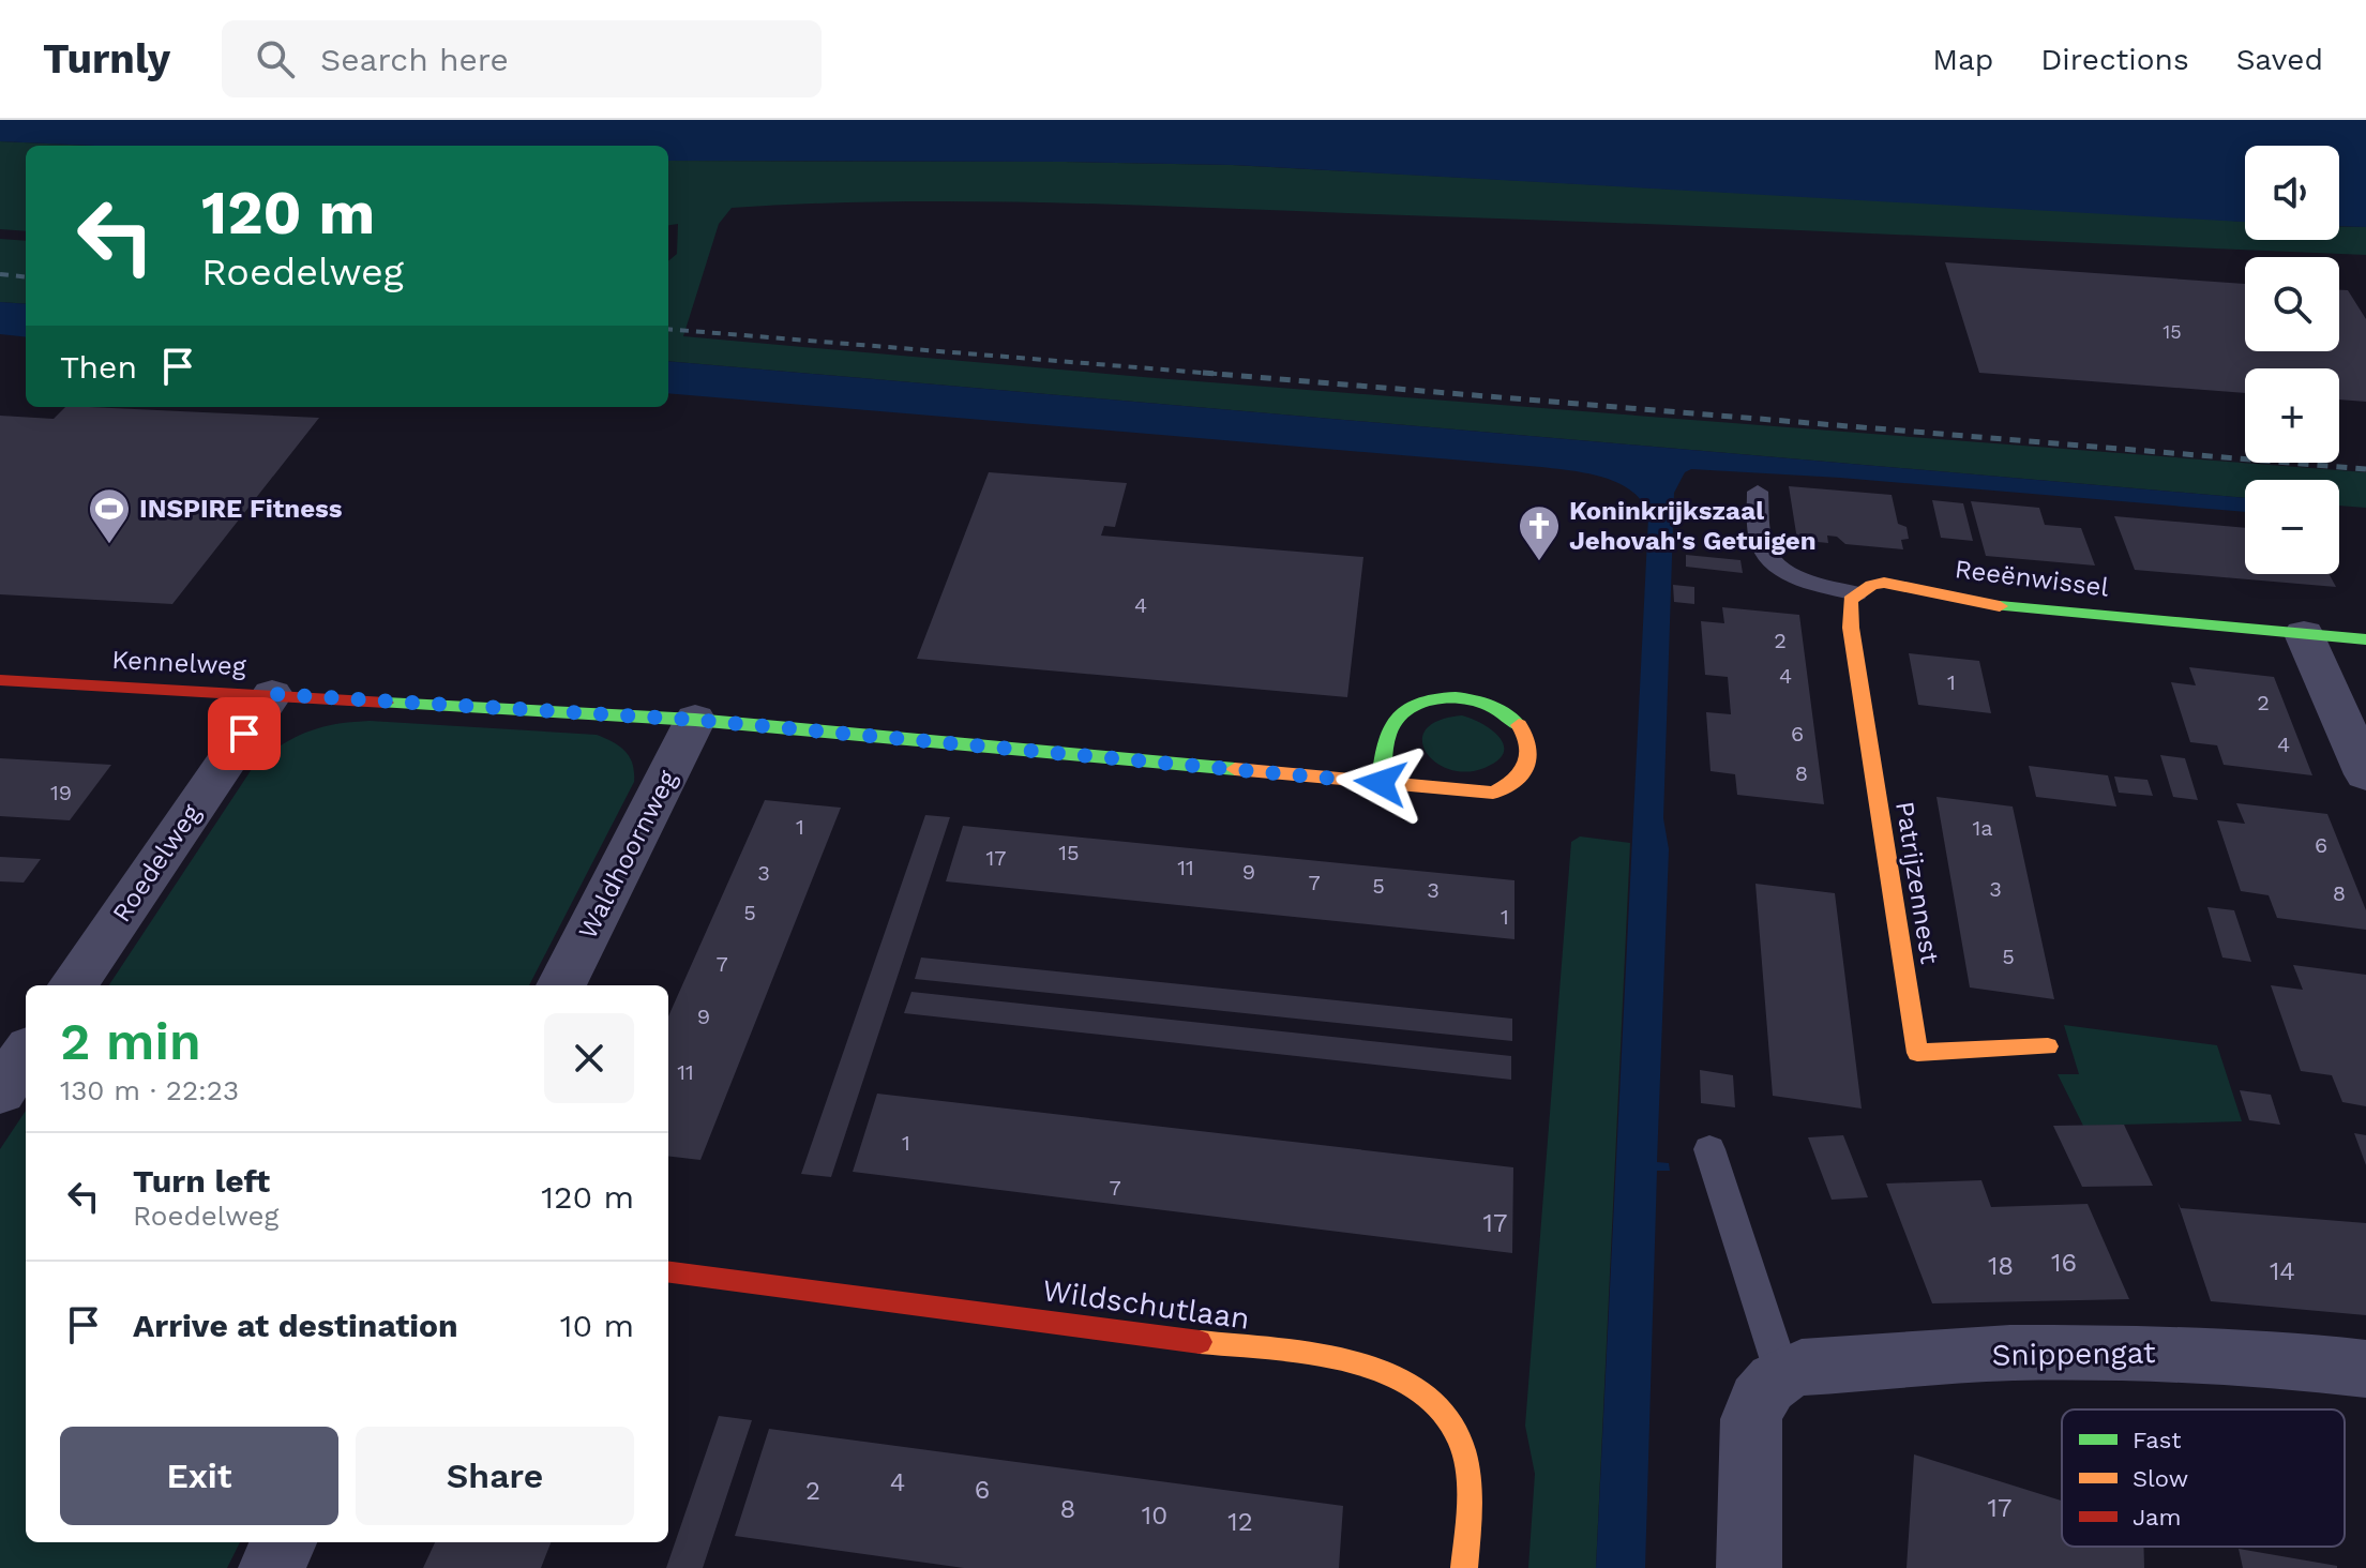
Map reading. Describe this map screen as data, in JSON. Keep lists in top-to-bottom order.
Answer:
{
  "streets": {
    "street": [
      "Reeënwissel",
      "Kennelweg",
      "Waldhoornweg",
      "Roedelweg",
      "Patrijzennest",
      "Wildschutlaan",
      "Snippengat"
    ]
  },
  "crossings": [
    ["Reeënwissel", "Patrijzennest"],
    ["Kennelweg", "Waldhoornweg"],
    ["Kennelweg", "Roedelweg"]
  ],
  "places": {
    "sports": ["INSPIRE Fitness"],
    "church": ["Koninkrijkszaal Jehovah's Getuigen"]
  },
  "house_numbers": [
    "15",
    "4",
    "2",
    "4",
    "1",
    "2",
    "6",
    "4",
    "8",
    "19",
    "1",
    "1a",
    "6",
    "15",
    "17",
    "11",
    "9",
    "3",
    "7",
    "5",
    "3",
    "3",
    "8",
    "5",
    "1",
    "5",
    "7",
    "9",
    "11",
    "1",
    "7",
    "17",
    "16",
    "18",
    "14",
    "4",
    "6",
    "2",
    "17",
    "8",
    "10",
    "12"
  ],
  "legend": ["Fast", "Slow", "Jam"],
  "page": {
    "header": "Turnly",
    "search": "Search here",
    "nav": ["Map", "Directions", "Saved"],
    "map_buttons": ["+", "−"],
    "turn": ["120 m", "Roedelweg"],
    "then": "Then",
    "heading": ["2 min", "130 m · 22:23"],
    "list": [
      {
        "name": "Turn left",
        "note": "Roedelweg",
        "value": "120 m"
      },
      {
        "name": "Arrive at destination",
        "value": "10 m"
      }
    ],
    "buttons": ["Exit", "Share"]
  }
}
